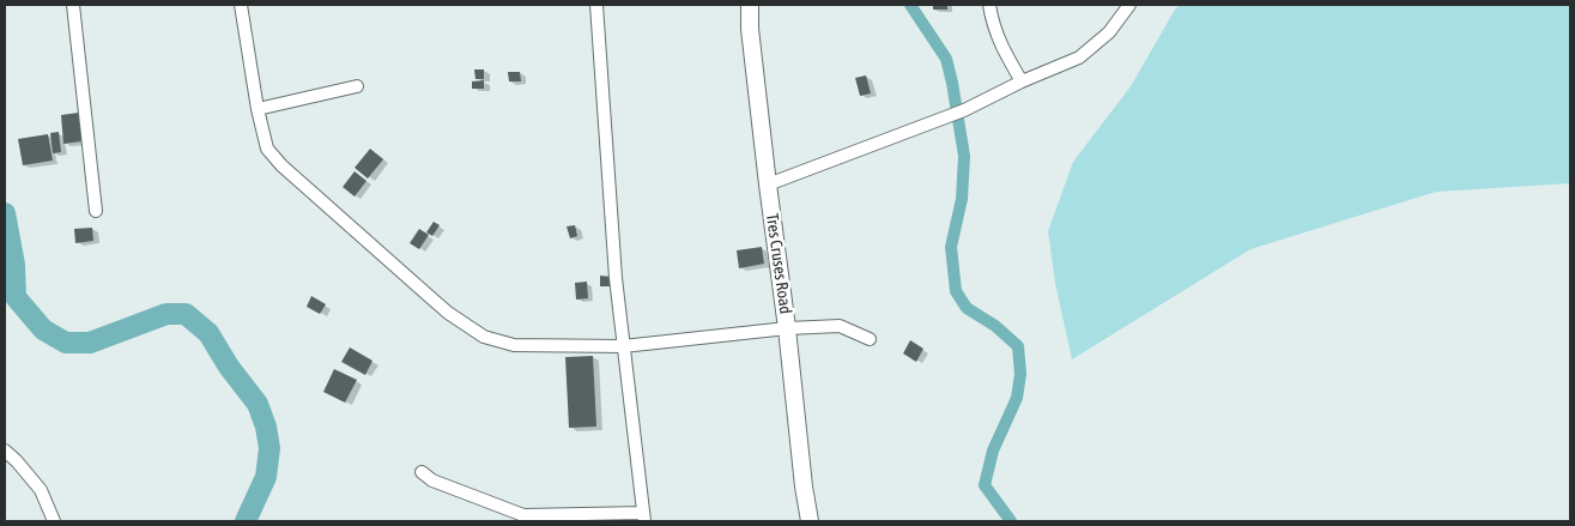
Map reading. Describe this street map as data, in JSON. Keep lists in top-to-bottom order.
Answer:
{
  "streets": {
    "main road": ["Tres Cruses Road"]
  }
}
